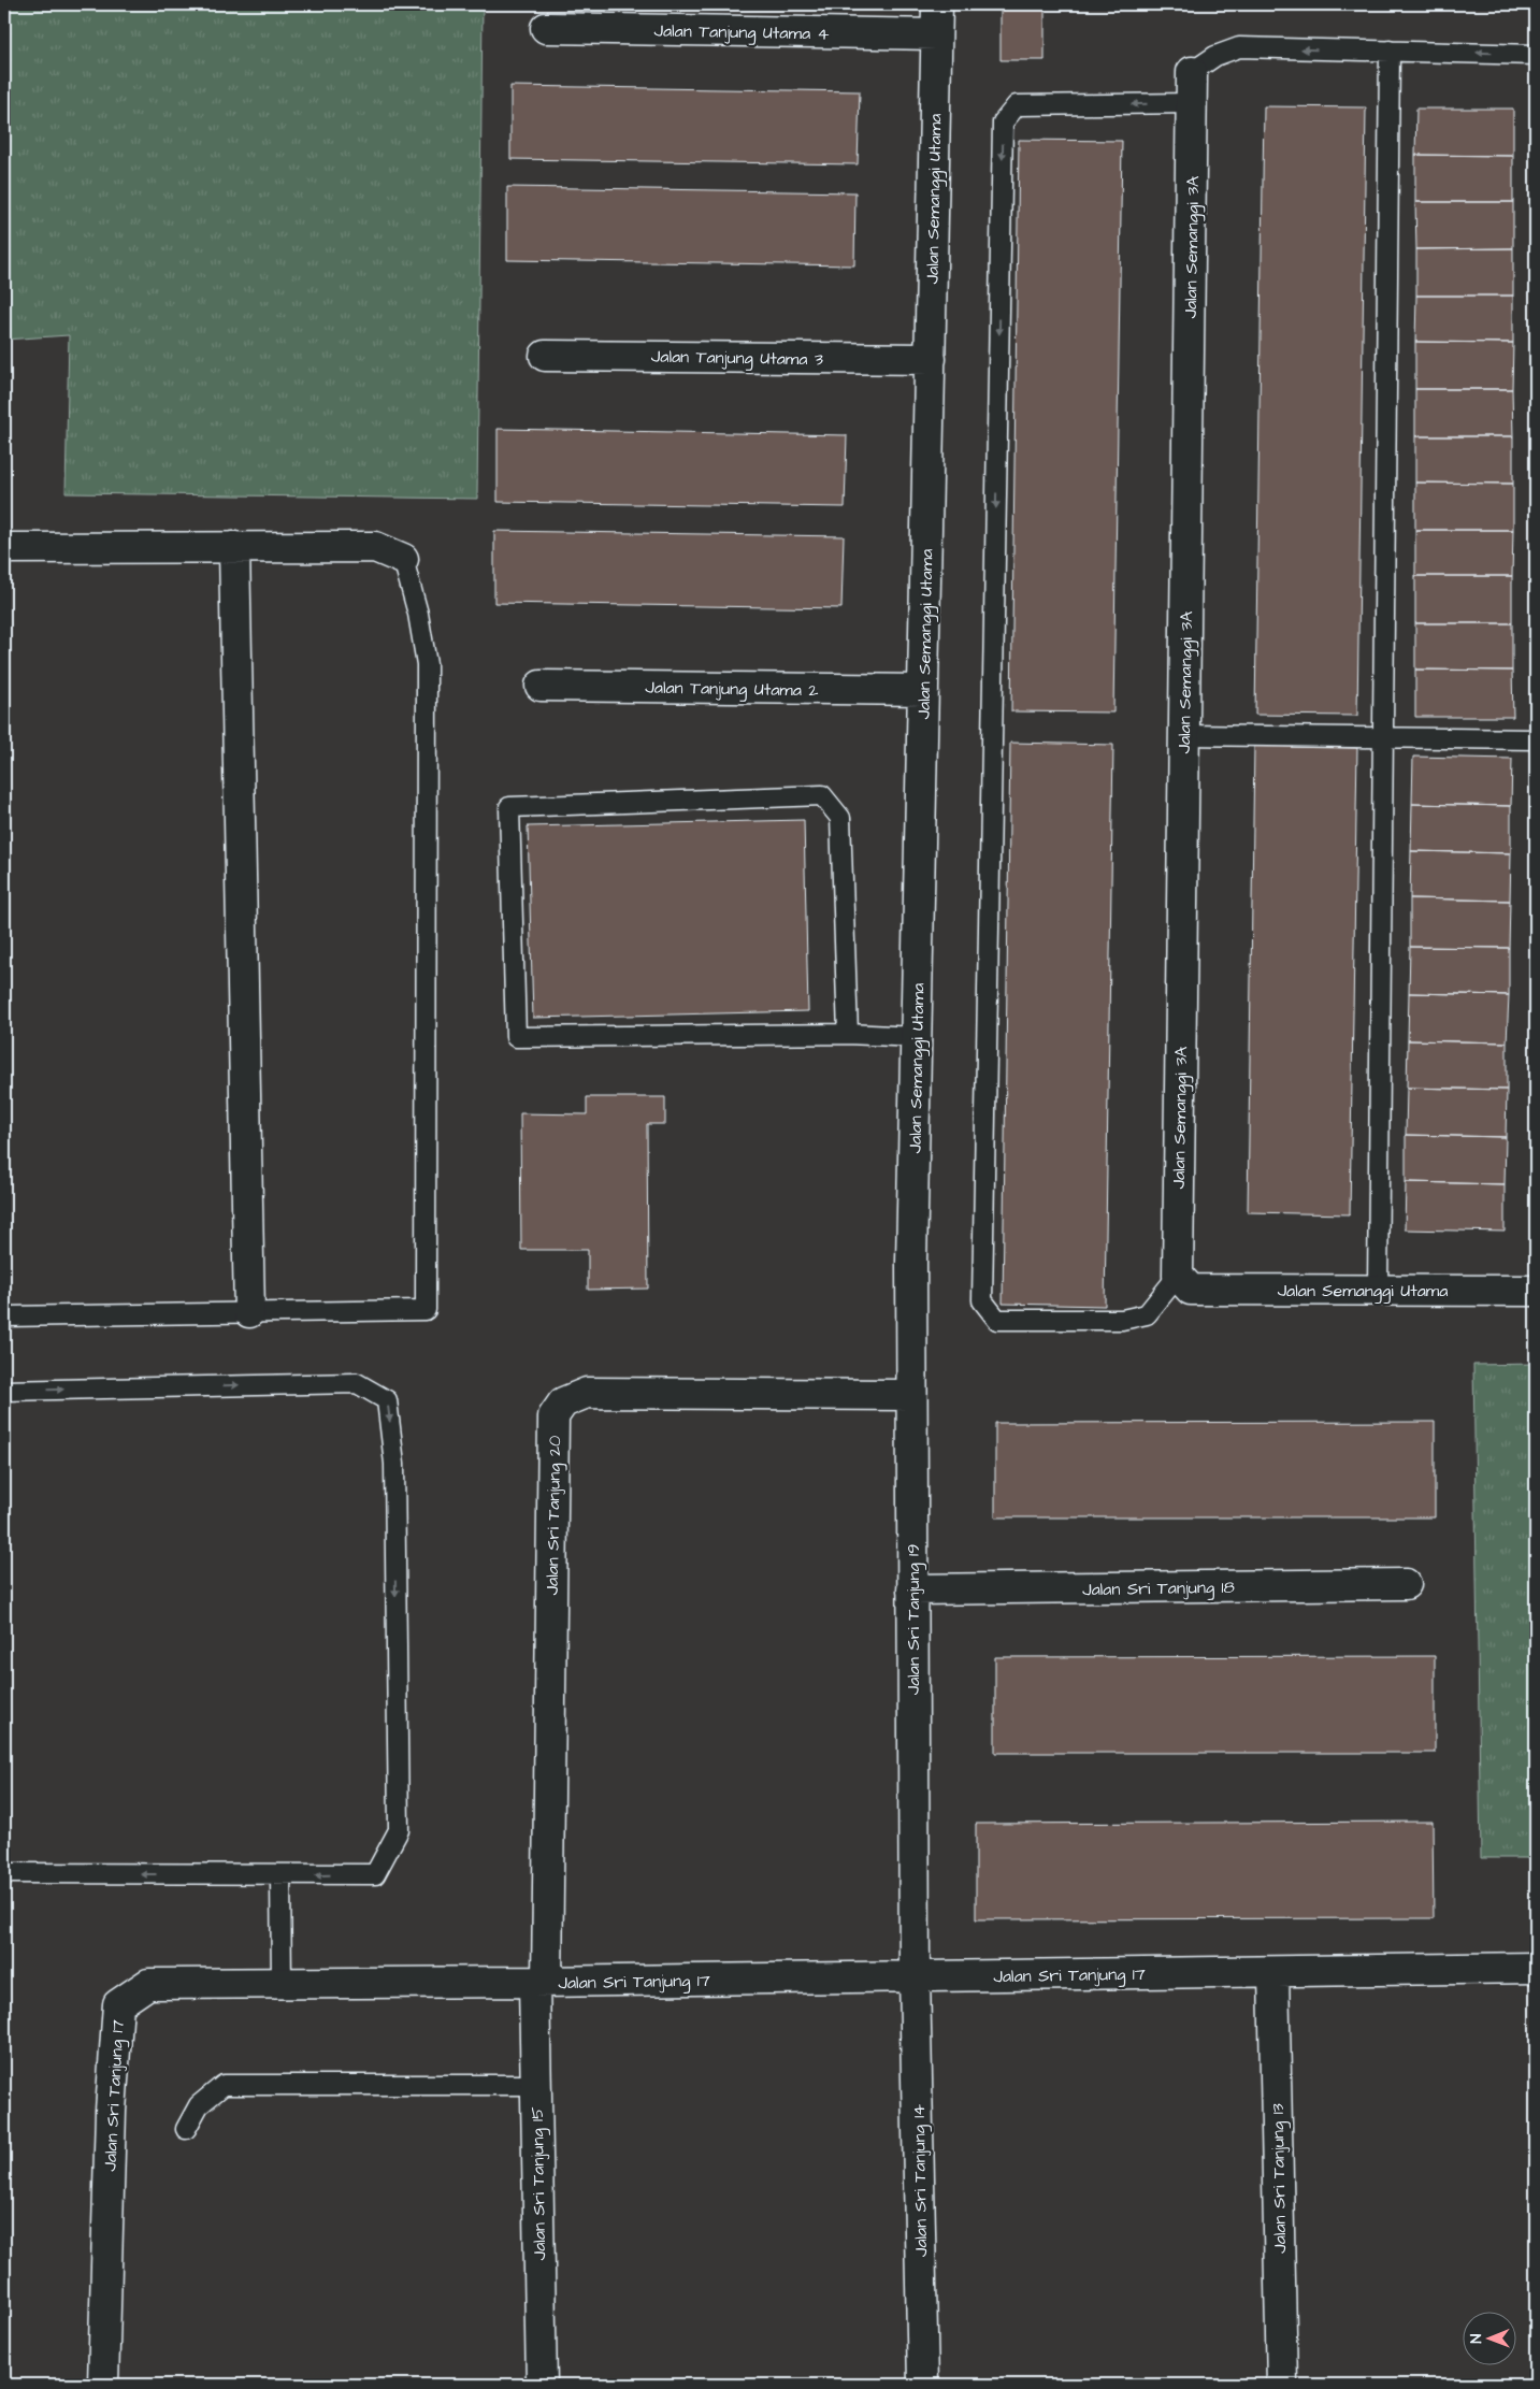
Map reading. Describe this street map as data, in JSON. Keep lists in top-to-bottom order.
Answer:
{
  "streets": {
    "street": [
      "Jalan Tanjung Utama 4",
      "Jalan Semanggi Utama",
      "Jalan Semanggi 3A",
      "Jalan Tanjung Utama 3",
      "Jalan Tanjung Utama 2",
      "Jalan Sri Tanjung 20",
      "Jalan Sri Tanjung 18",
      "Jalan Sri Tanjung 19",
      "Jalan Sri Tanjung 17",
      "Jalan Sri Tanjung 13",
      "Jalan Sri Tanjung 14",
      "Jalan Sri Tanjung 15"
    ]
  },
  "crossings": [
    ["Jalan Tanjung Utama 4", "Jalan Semanggi Utama"],
    ["Jalan Semanggi Utama", "Jalan Semanggi 3A"],
    ["Jalan Semanggi Utama", "Jalan Tanjung Utama 3"],
    ["Jalan Semanggi Utama", "Jalan Tanjung Utama 2"],
    ["Jalan Semanggi Utama", "Jalan Sri Tanjung 19"],
    ["Jalan Sri Tanjung 20", "Jalan Sri Tanjung 19"],
    ["Jalan Sri Tanjung 20", "Jalan Sri Tanjung 17"],
    ["Jalan Sri Tanjung 20", "Jalan Sri Tanjung 15"],
    ["Jalan Sri Tanjung 18", "Jalan Sri Tanjung 19"],
    ["Jalan Sri Tanjung 19", "Jalan Sri Tanjung 17"],
    ["Jalan Sri Tanjung 19", "Jalan Sri Tanjung 14"],
    ["Jalan Sri Tanjung 17", "Jalan Sri Tanjung 13"],
    ["Jalan Sri Tanjung 17", "Jalan Sri Tanjung 14"],
    ["Jalan Sri Tanjung 17", "Jalan Sri Tanjung 15"]
  ],
  "north": "left"
}
